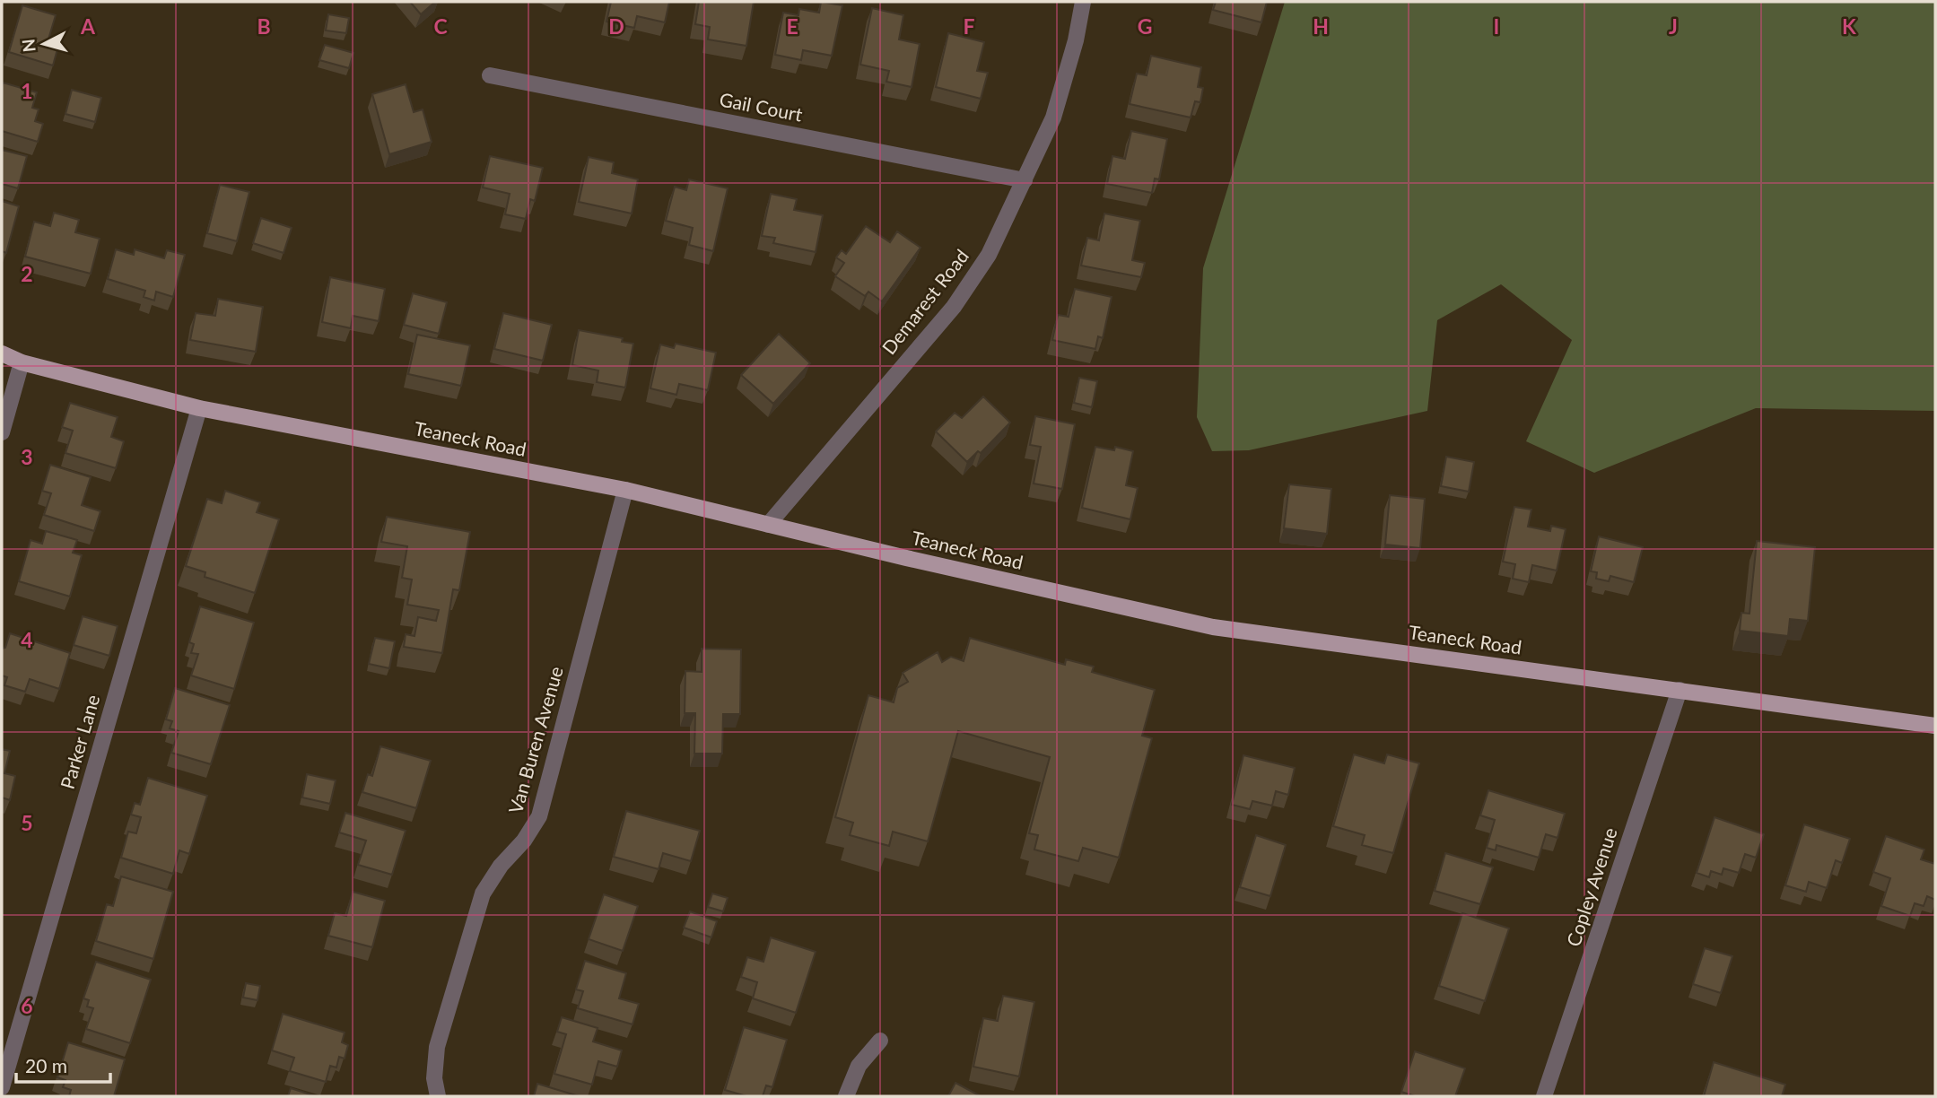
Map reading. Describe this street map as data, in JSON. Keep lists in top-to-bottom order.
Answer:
{
  "streets": {
    "main road": ["Teaneck Road"],
    "street": [
      "Gail Court",
      "Demarest Road",
      "Van Buren Avenue",
      "Parker Lane",
      "Copley Avenue"
    ]
  },
  "crossings": [
    ["Gail Court", "Demarest Road"],
    ["Demarest Road", "Teaneck Road"],
    ["Teaneck Road", "Van Buren Avenue"],
    ["Teaneck Road", "Parker Lane"],
    ["Teaneck Road", "Copley Avenue"]
  ],
  "scale_bar": "20 m",
  "north": "left",
  "grid": {
    "columns": [
      "A",
      "B",
      "C",
      "D",
      "E",
      "F",
      "G",
      "H",
      "I",
      "J",
      "K"
    ],
    "rows": [
      "1",
      "2",
      "3",
      "4",
      "5",
      "6"
    ]
  }
}
